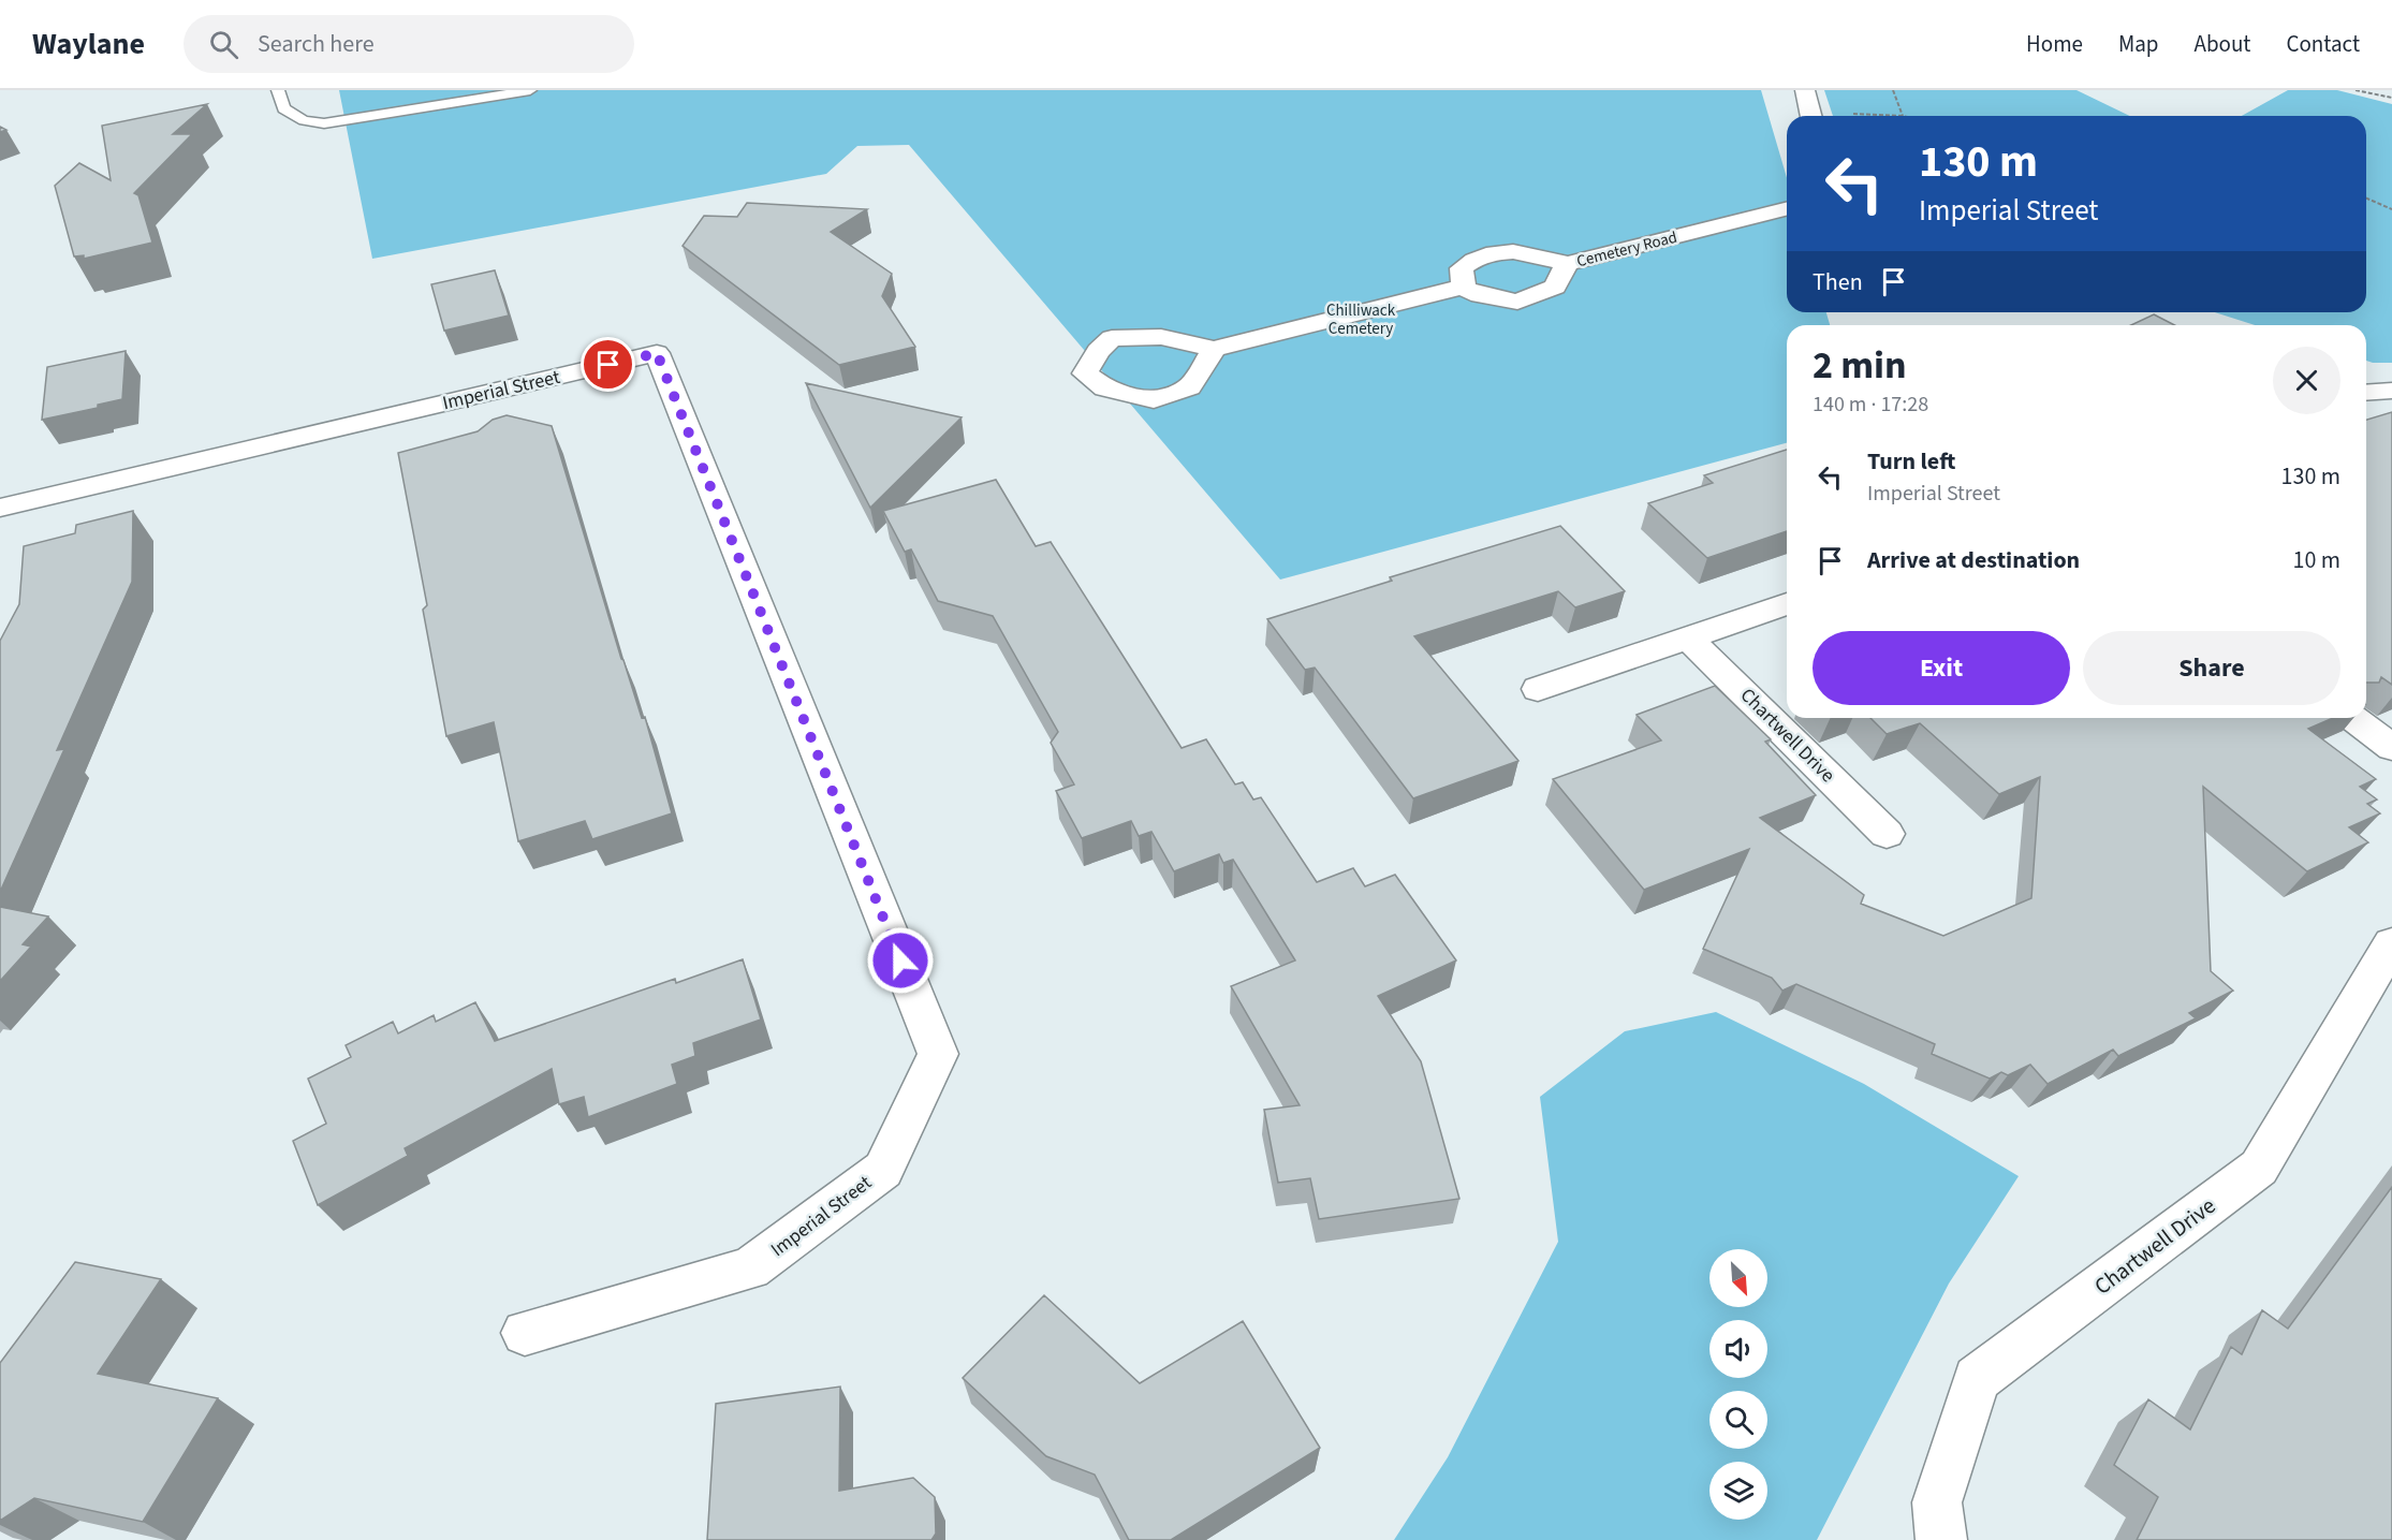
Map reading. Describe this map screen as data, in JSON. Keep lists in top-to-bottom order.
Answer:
{
  "streets": {
    "street": ["Cemetery Road", "Imperial Street", "Chartwell Drive"]
  },
  "parks": ["Chilliwack Cemetery"],
  "north": "bottom right",
  "page": {
    "header": "Waylane",
    "search": "Search here",
    "nav": [
      "Home",
      "Map",
      "About",
      "Contact"
    ],
    "turn": ["130 m", "Imperial Street"],
    "then": "Then",
    "heading": ["2 min", "140 m · 17:28"],
    "list": [
      {
        "name": "Turn left",
        "note": "Imperial Street",
        "value": "130 m"
      },
      {
        "name": "Arrive at destination",
        "value": "10 m"
      }
    ],
    "buttons": ["Exit", "Share"]
  }
}
